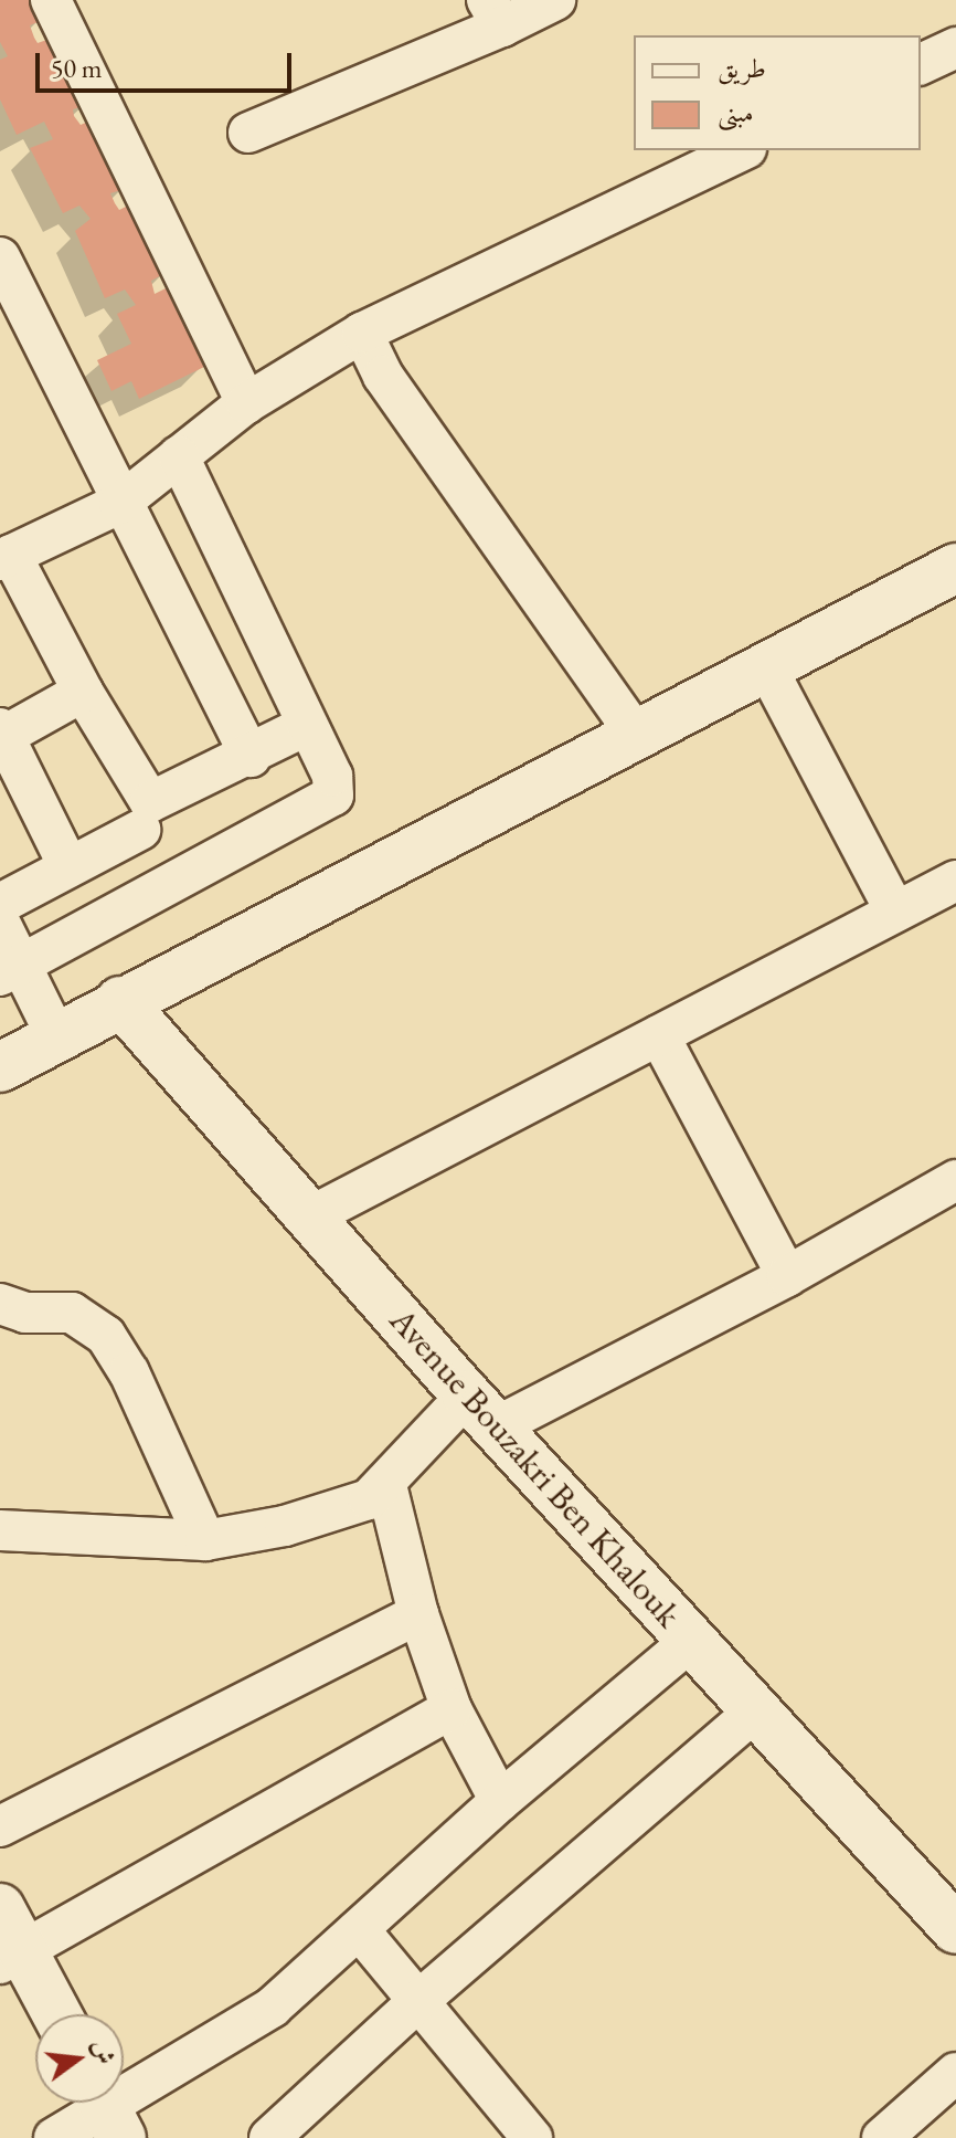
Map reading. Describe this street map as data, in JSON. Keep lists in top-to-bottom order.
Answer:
{
  "streets": {
    "street": ["Avenue Bouzakri Ben Khalouk"]
  },
  "legend": ["طريق", "مبنى"],
  "scale_bar": "50 m",
  "north": "right"
}
